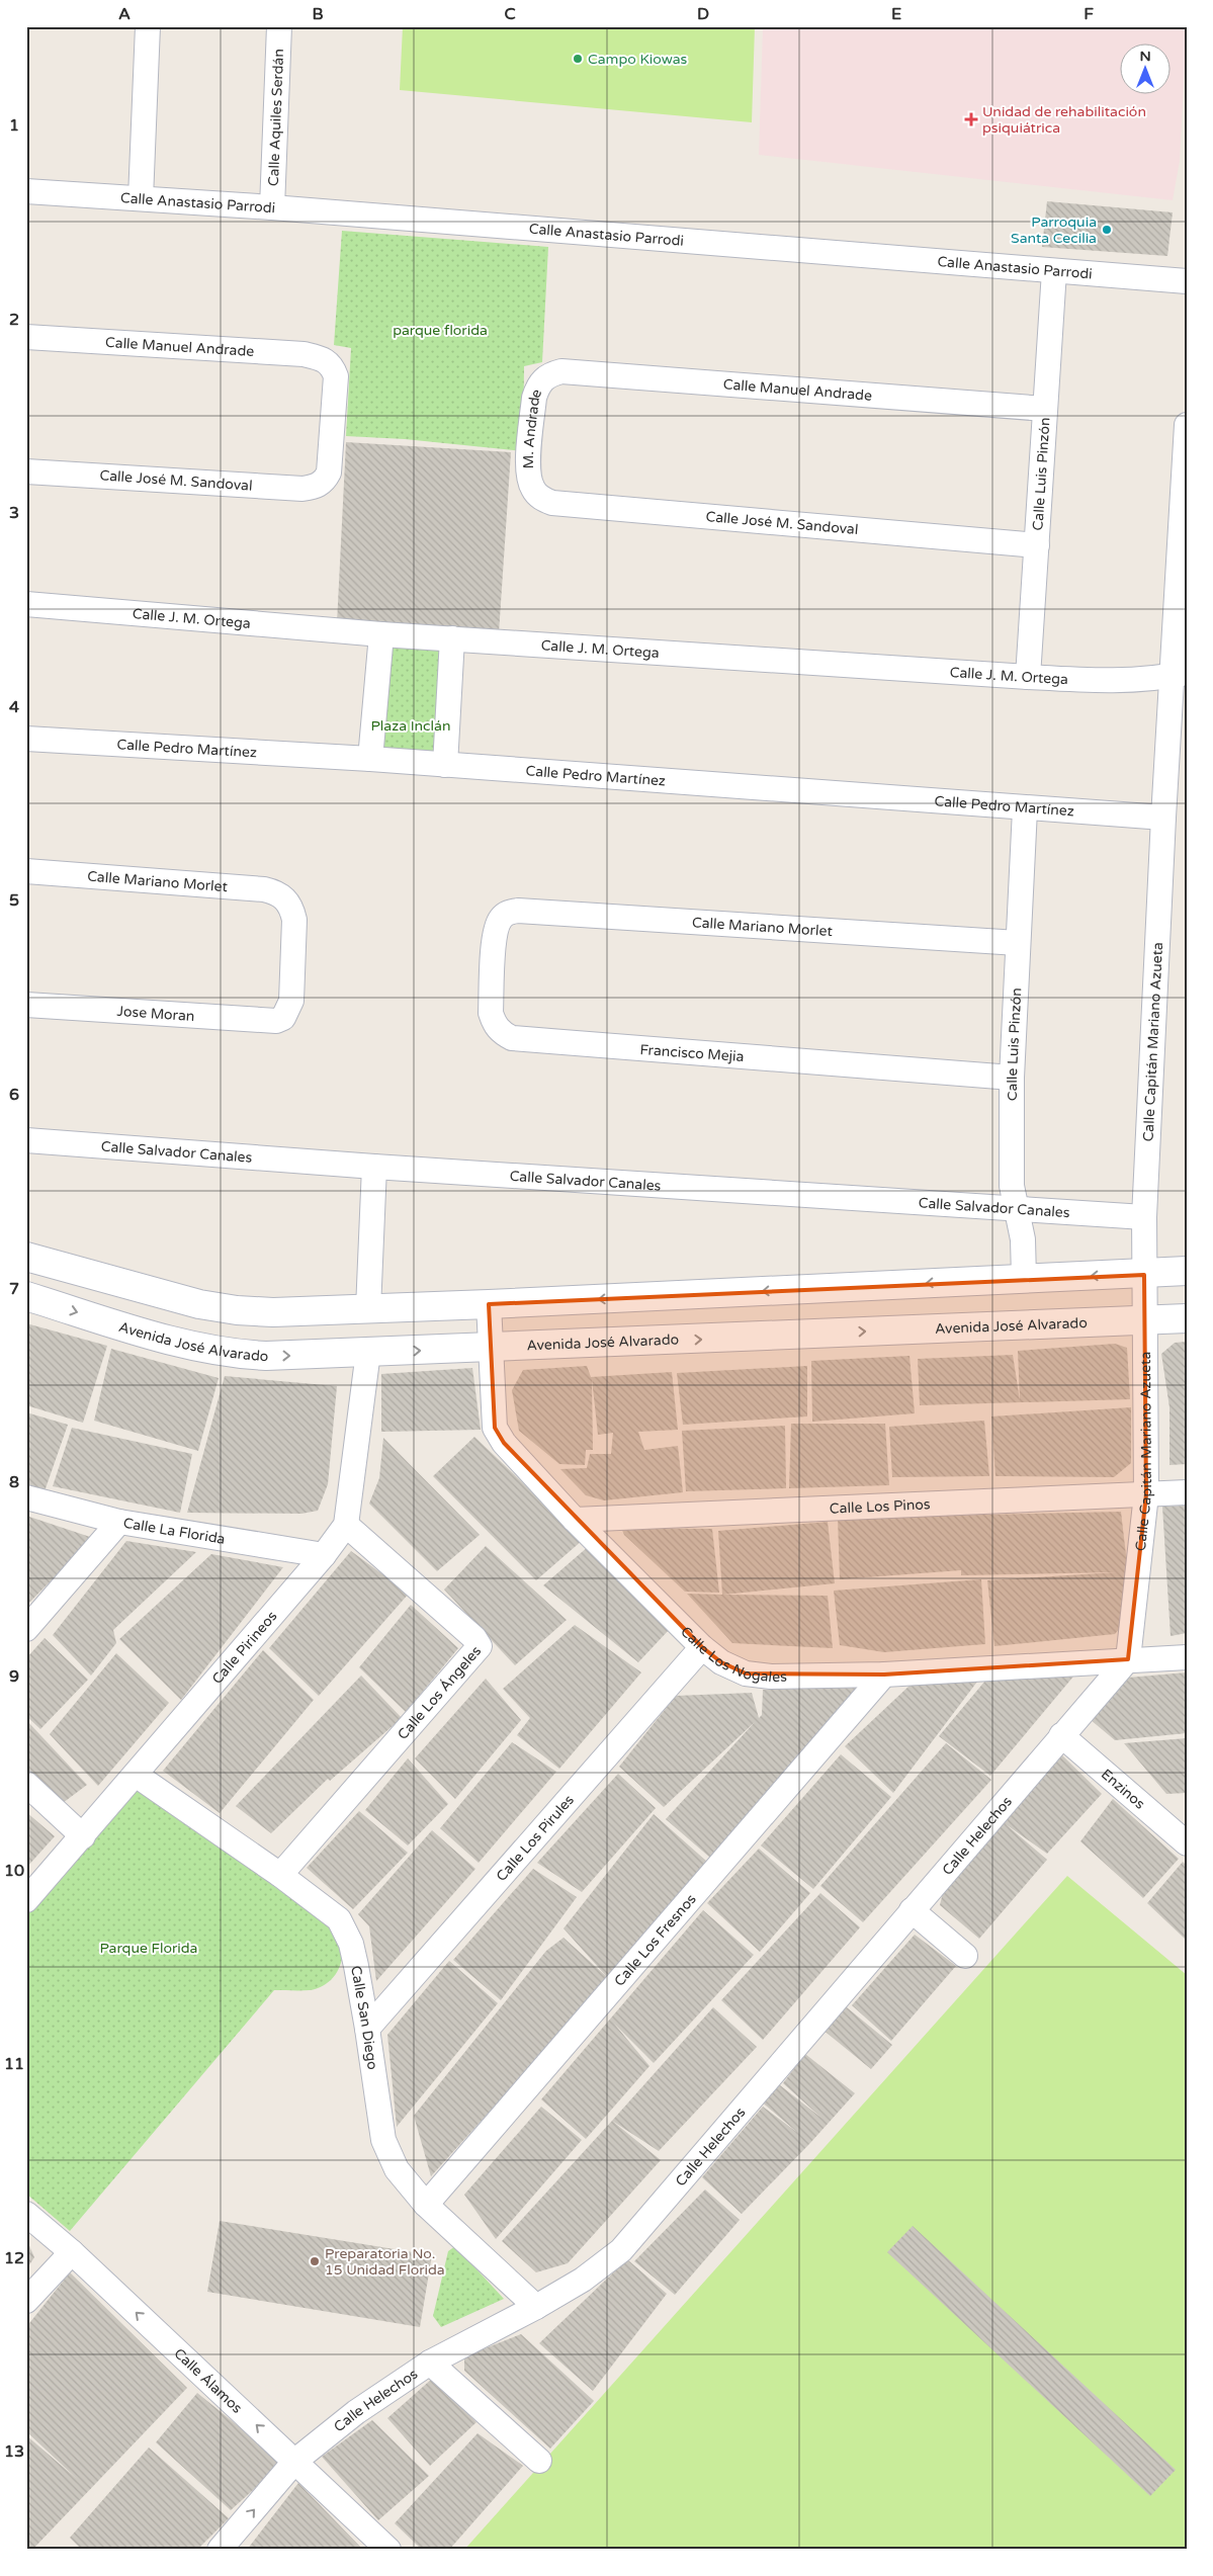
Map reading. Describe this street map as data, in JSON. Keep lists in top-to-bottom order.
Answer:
{
  "streets": {
    "street": [
      "Calle Aquiles Serdán",
      "Calle Anastasio Parrodi",
      "Calle Manuel Andrade",
      "M. Andrade",
      "Calle Luis Pinzón",
      "Calle José M. Sandoval",
      "Calle J. M. Ortega",
      "Calle Pedro Martínez",
      "Calle Mariano Morlet",
      "Jose Moran",
      "Calle Capitán Mariano Azueta",
      "Francisco Mejia",
      "Calle Salvador Canales",
      "Avenida José Alvarado",
      "Calle Los Pinos",
      "Calle La Florida",
      "Calle Pirineos",
      "Calle Los Nogales",
      "Calle Los Ángeles",
      "Enzinos",
      "Calle Helechos",
      "Calle Los Pirules",
      "Calle Los Fresnos",
      "Calle San Diego",
      "Calle Álamos"
    ]
  },
  "crossings": [
    ["Calle Aquiles Serdán", "Calle Anastasio Parrodi"],
    ["Calle Anastasio Parrodi", "Calle Luis Pinzón"],
    ["Calle Manuel Andrade", "M. Andrade"],
    ["Calle Manuel Andrade", "Calle Luis Pinzón"],
    ["Calle Manuel Andrade", "Calle José M. Sandoval"],
    ["M. Andrade", "Calle José M. Sandoval"],
    ["Calle Luis Pinzón", "Calle José M. Sandoval"],
    ["Calle Luis Pinzón", "Calle J. M. Ortega"],
    ["Calle Luis Pinzón", "Calle Pedro Martínez"],
    ["Calle Luis Pinzón", "Calle Mariano Morlet"],
    ["Calle Luis Pinzón", "Francisco Mejia"],
    ["Calle Luis Pinzón", "Calle Salvador Canales"],
    ["Calle J. M. Ortega", "Calle Capitán Mariano Azueta"],
    ["Calle Pedro Martínez", "Calle Capitán Mariano Azueta"],
    ["Calle Mariano Morlet", "Jose Moran"],
    ["Calle Mariano Morlet", "Francisco Mejia"],
    ["Calle Capitán Mariano Azueta", "Calle Salvador Canales"],
    ["Calle Capitán Mariano Azueta", "Avenida José Alvarado"],
    ["Calle Capitán Mariano Azueta", "Calle Los Pinos"],
    ["Calle Capitán Mariano Azueta", "Calle Los Nogales"],
    ["Calle Capitán Mariano Azueta", "Calle Helechos"],
    ["Avenida José Alvarado", "Calle Pirineos"],
    ["Avenida José Alvarado", "Calle Los Nogales"],
    ["Calle Los Pinos", "Calle Los Nogales"],
    ["Calle La Florida", "Calle Pirineos"],
    ["Calle Pirineos", "Calle Los Ángeles"],
    ["Calle Pirineos", "Calle San Diego"],
    ["Calle Los Nogales", "Calle Helechos"],
    ["Calle Los Nogales", "Calle Los Pirules"],
    ["Calle Los Nogales", "Calle Los Fresnos"],
    ["Calle Los Ángeles", "Calle San Diego"],
    ["Enzinos", "Calle Helechos"],
    ["Calle Helechos", "Calle San Diego"],
    ["Calle Helechos", "Calle Álamos"],
    ["Calle Los Pirules", "Calle San Diego"],
    ["Calle Los Fresnos", "Calle San Diego"]
  ],
  "one_way": ["Calle Álamos"],
  "parks": ["parque florida", "Plaza Inclán", "Parque Florida"],
  "places": {
    "other": ["Campo Kiowas", "Parroquia Santa Cecilia", "Preparatoria No. 15 Unidad Florida"],
    "health": ["Unidad de rehabilitación psiquiátrica"]
  },
  "north": "top",
  "grid": {
    "columns": [
      "A",
      "B",
      "C",
      "D",
      "E",
      "F"
    ],
    "rows": [
      "1",
      "2",
      "3",
      "4",
      "5",
      "6",
      "7",
      "8",
      "9",
      "10",
      "11",
      "12",
      "13"
    ]
  }
}
